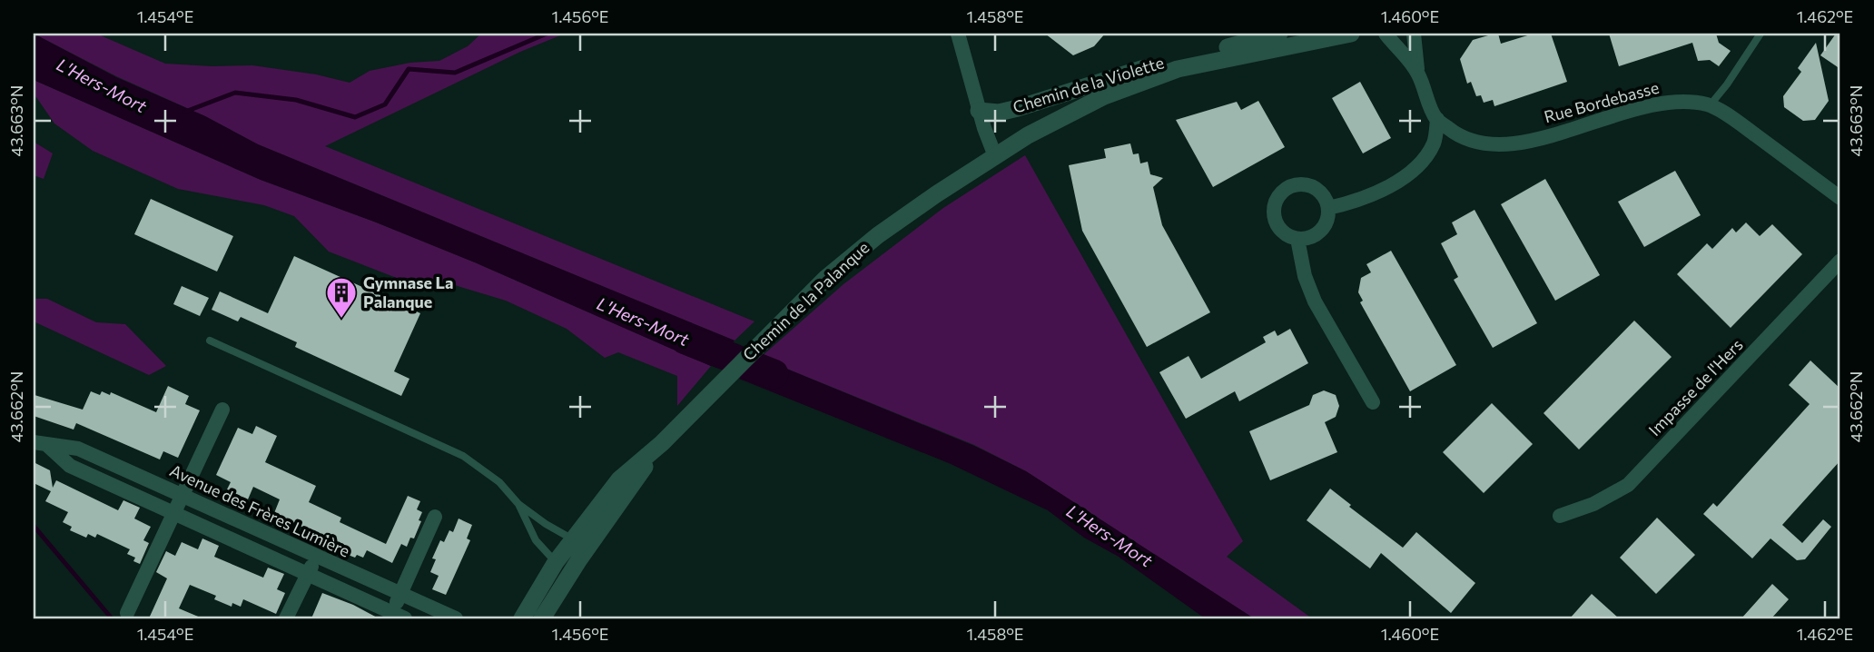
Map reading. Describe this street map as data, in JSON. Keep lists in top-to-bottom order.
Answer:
{
  "streets": {
    "street": [
      "Chemin de la Violette",
      "Rue Bordebasse",
      "Chemin de la Palanque",
      "Impasse de l'Hers",
      "Avenue des Frères Lumière"
    ]
  },
  "crossings": [
    ["Chemin de la Violette", "Chemin de la Palanque"]
  ],
  "water": ["L'Hers-Mort"],
  "places": {
    "building": ["Gymnase La Palanque"]
  },
  "coordinates": [
    "1.454°E",
    "1.456°E",
    "1.458°E",
    "1.460°E",
    "1.462°E",
    "43.663°N",
    "43.662°N"
  ]
}
